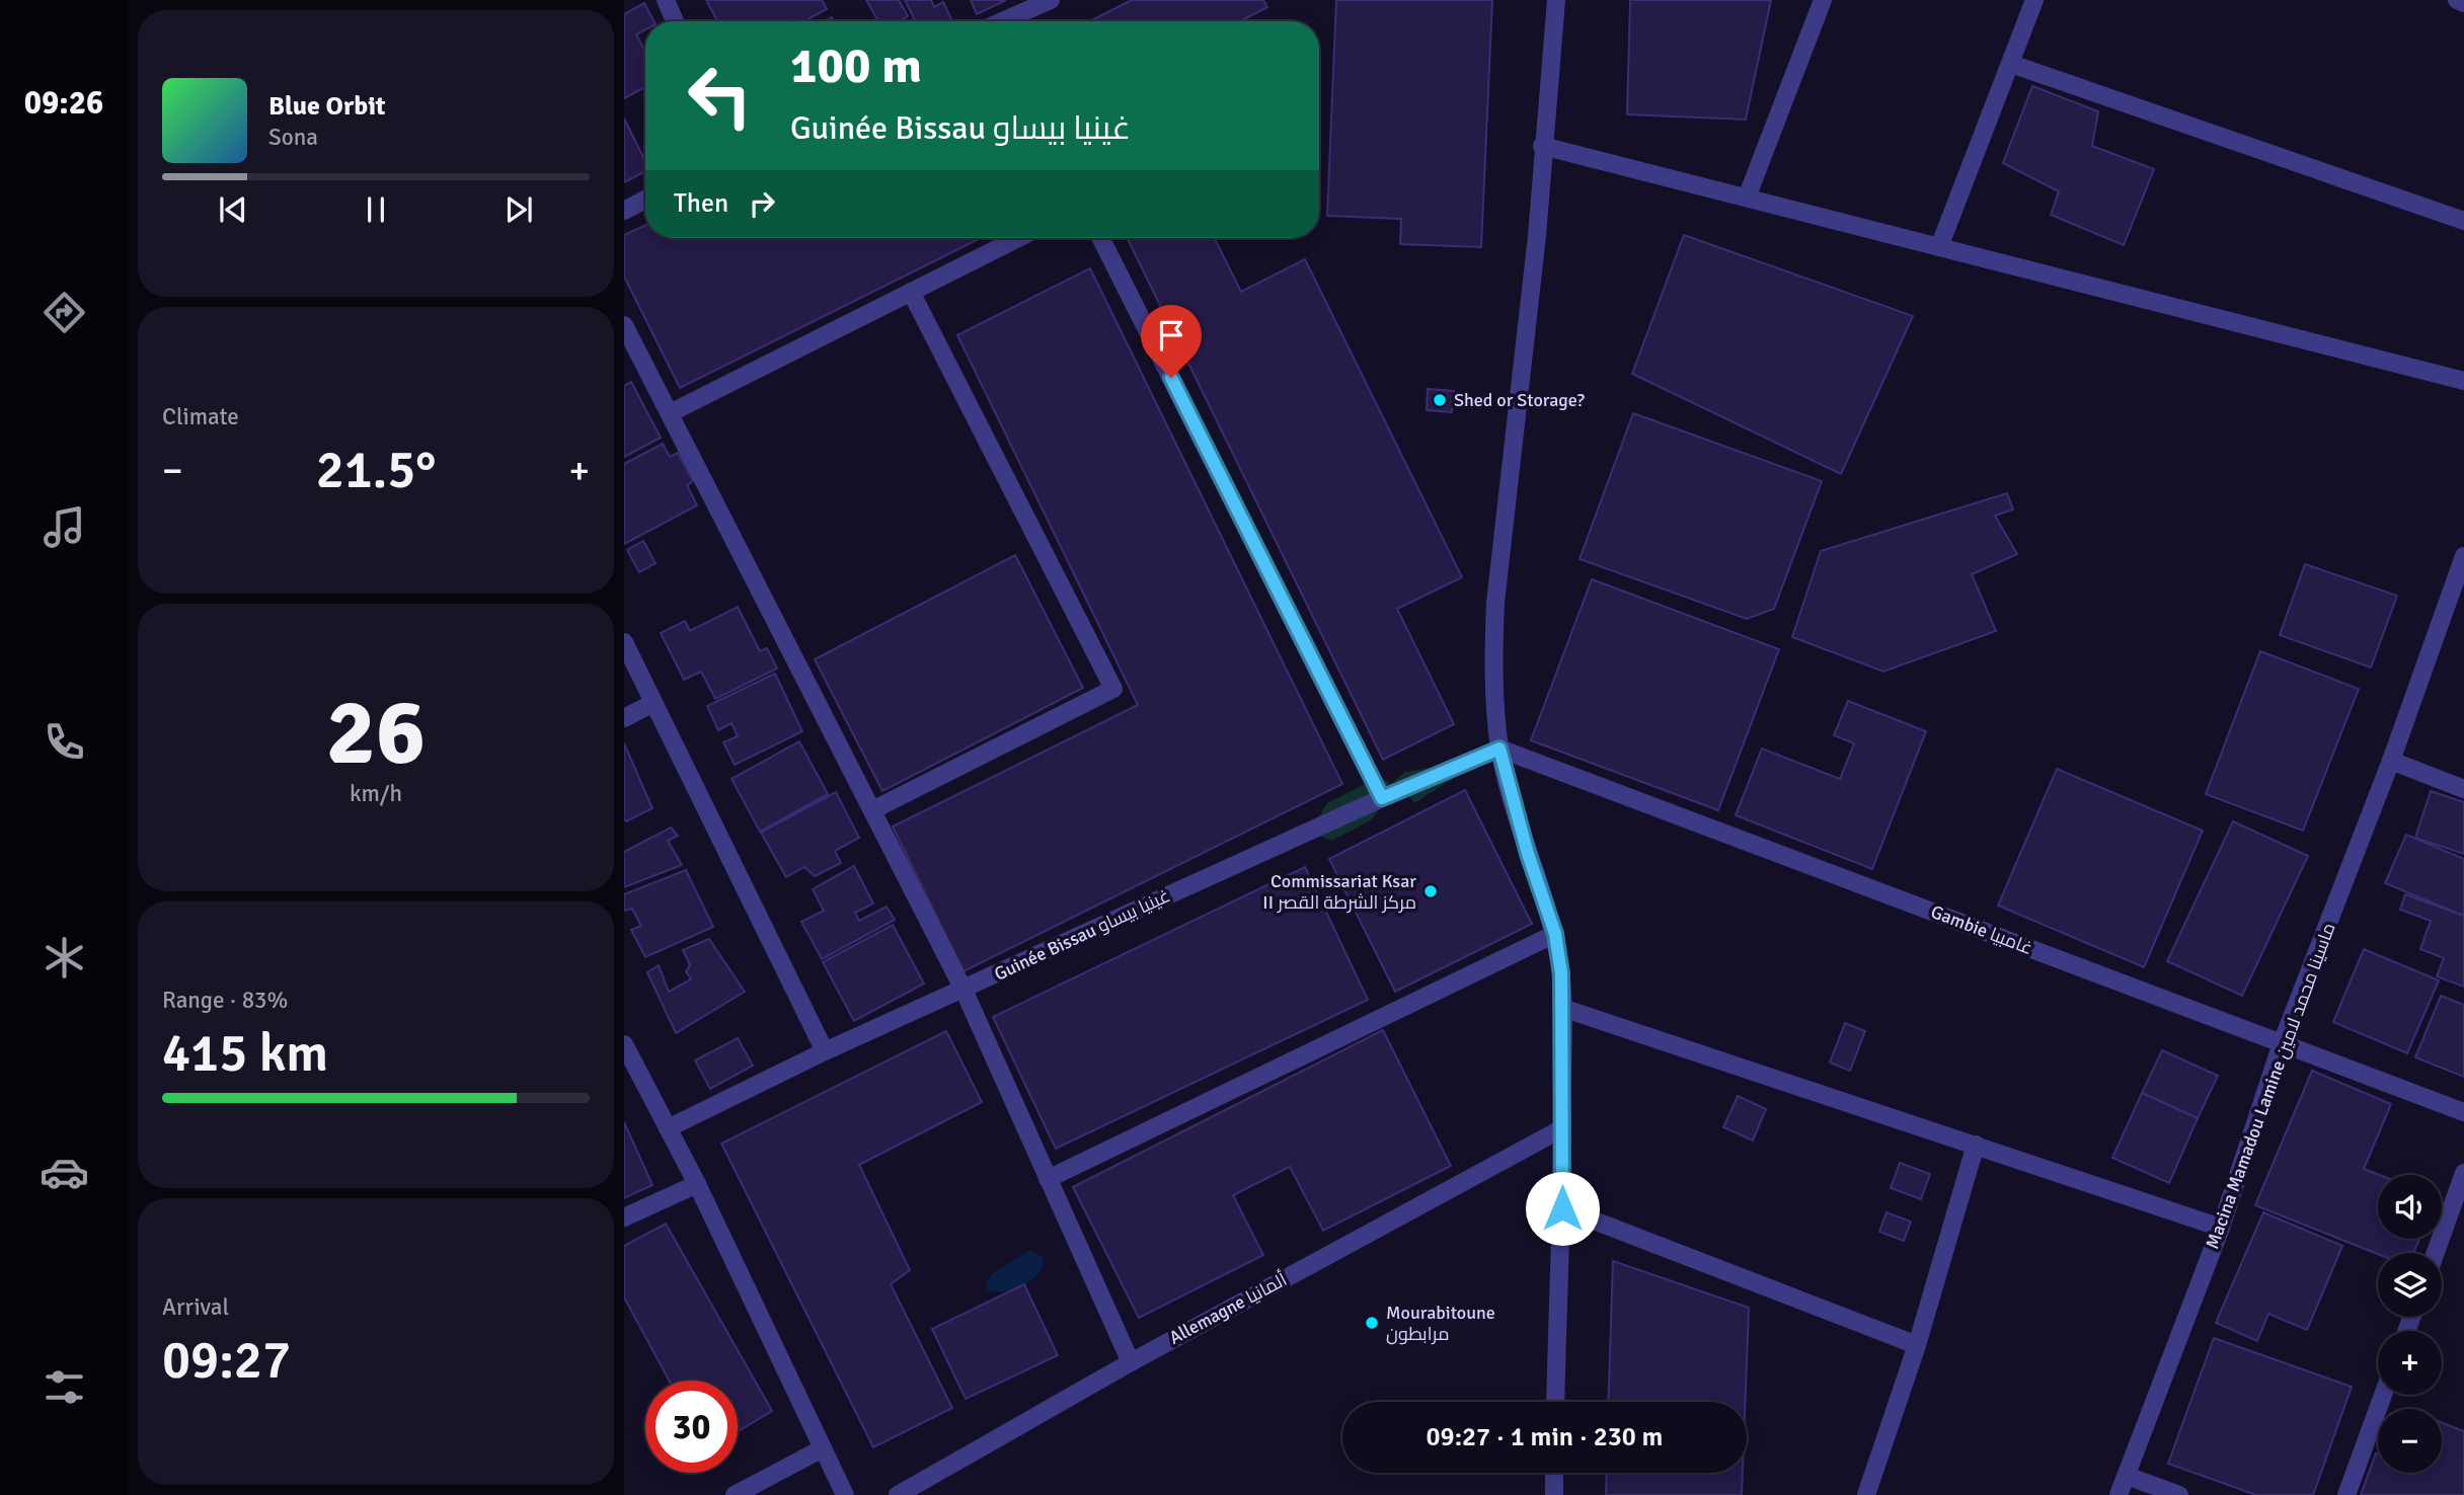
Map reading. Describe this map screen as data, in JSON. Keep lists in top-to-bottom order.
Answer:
{
  "streets": {
    "street": [
      "Gambie غامبيا",
      "Guinée Bissau غينيا بيساو",
      "Macina Mamadou Lamine ماسينا محمد لامين",
      "Allemagne ألمانيا"
    ]
  },
  "crossings": [
    ["Gambie غامبيا", "Guinée Bissau غينيا بيساو"],
    ["Gambie غامبيا", "Macina Mamadou Lamine ماسينا محمد لامين"]
  ],
  "places": ["Shed or Storage?", "Commissariat Ksar II مركز الشرطة القصر", "Mourabitoune مرابطون"],
  "page": {
    "tabs": "09:26",
    "turn": ["100 m", "Guinée Bissau غينيا بيساو"],
    "song": ["Blue Orbit", "Sona"],
    "then": "Then",
    "tile": [
      "Climate",
      ["26", "km/h"],
      ["Range · 83%", "415 km"],
      ["Arrival", "09:27"]
    ],
    "heat": ["−", "21.5°", "+"],
    "map_buttons": ["+", "−"],
    "limit": "30",
    "trip": "09:27 · 1 min · 230 m"
  }
}
